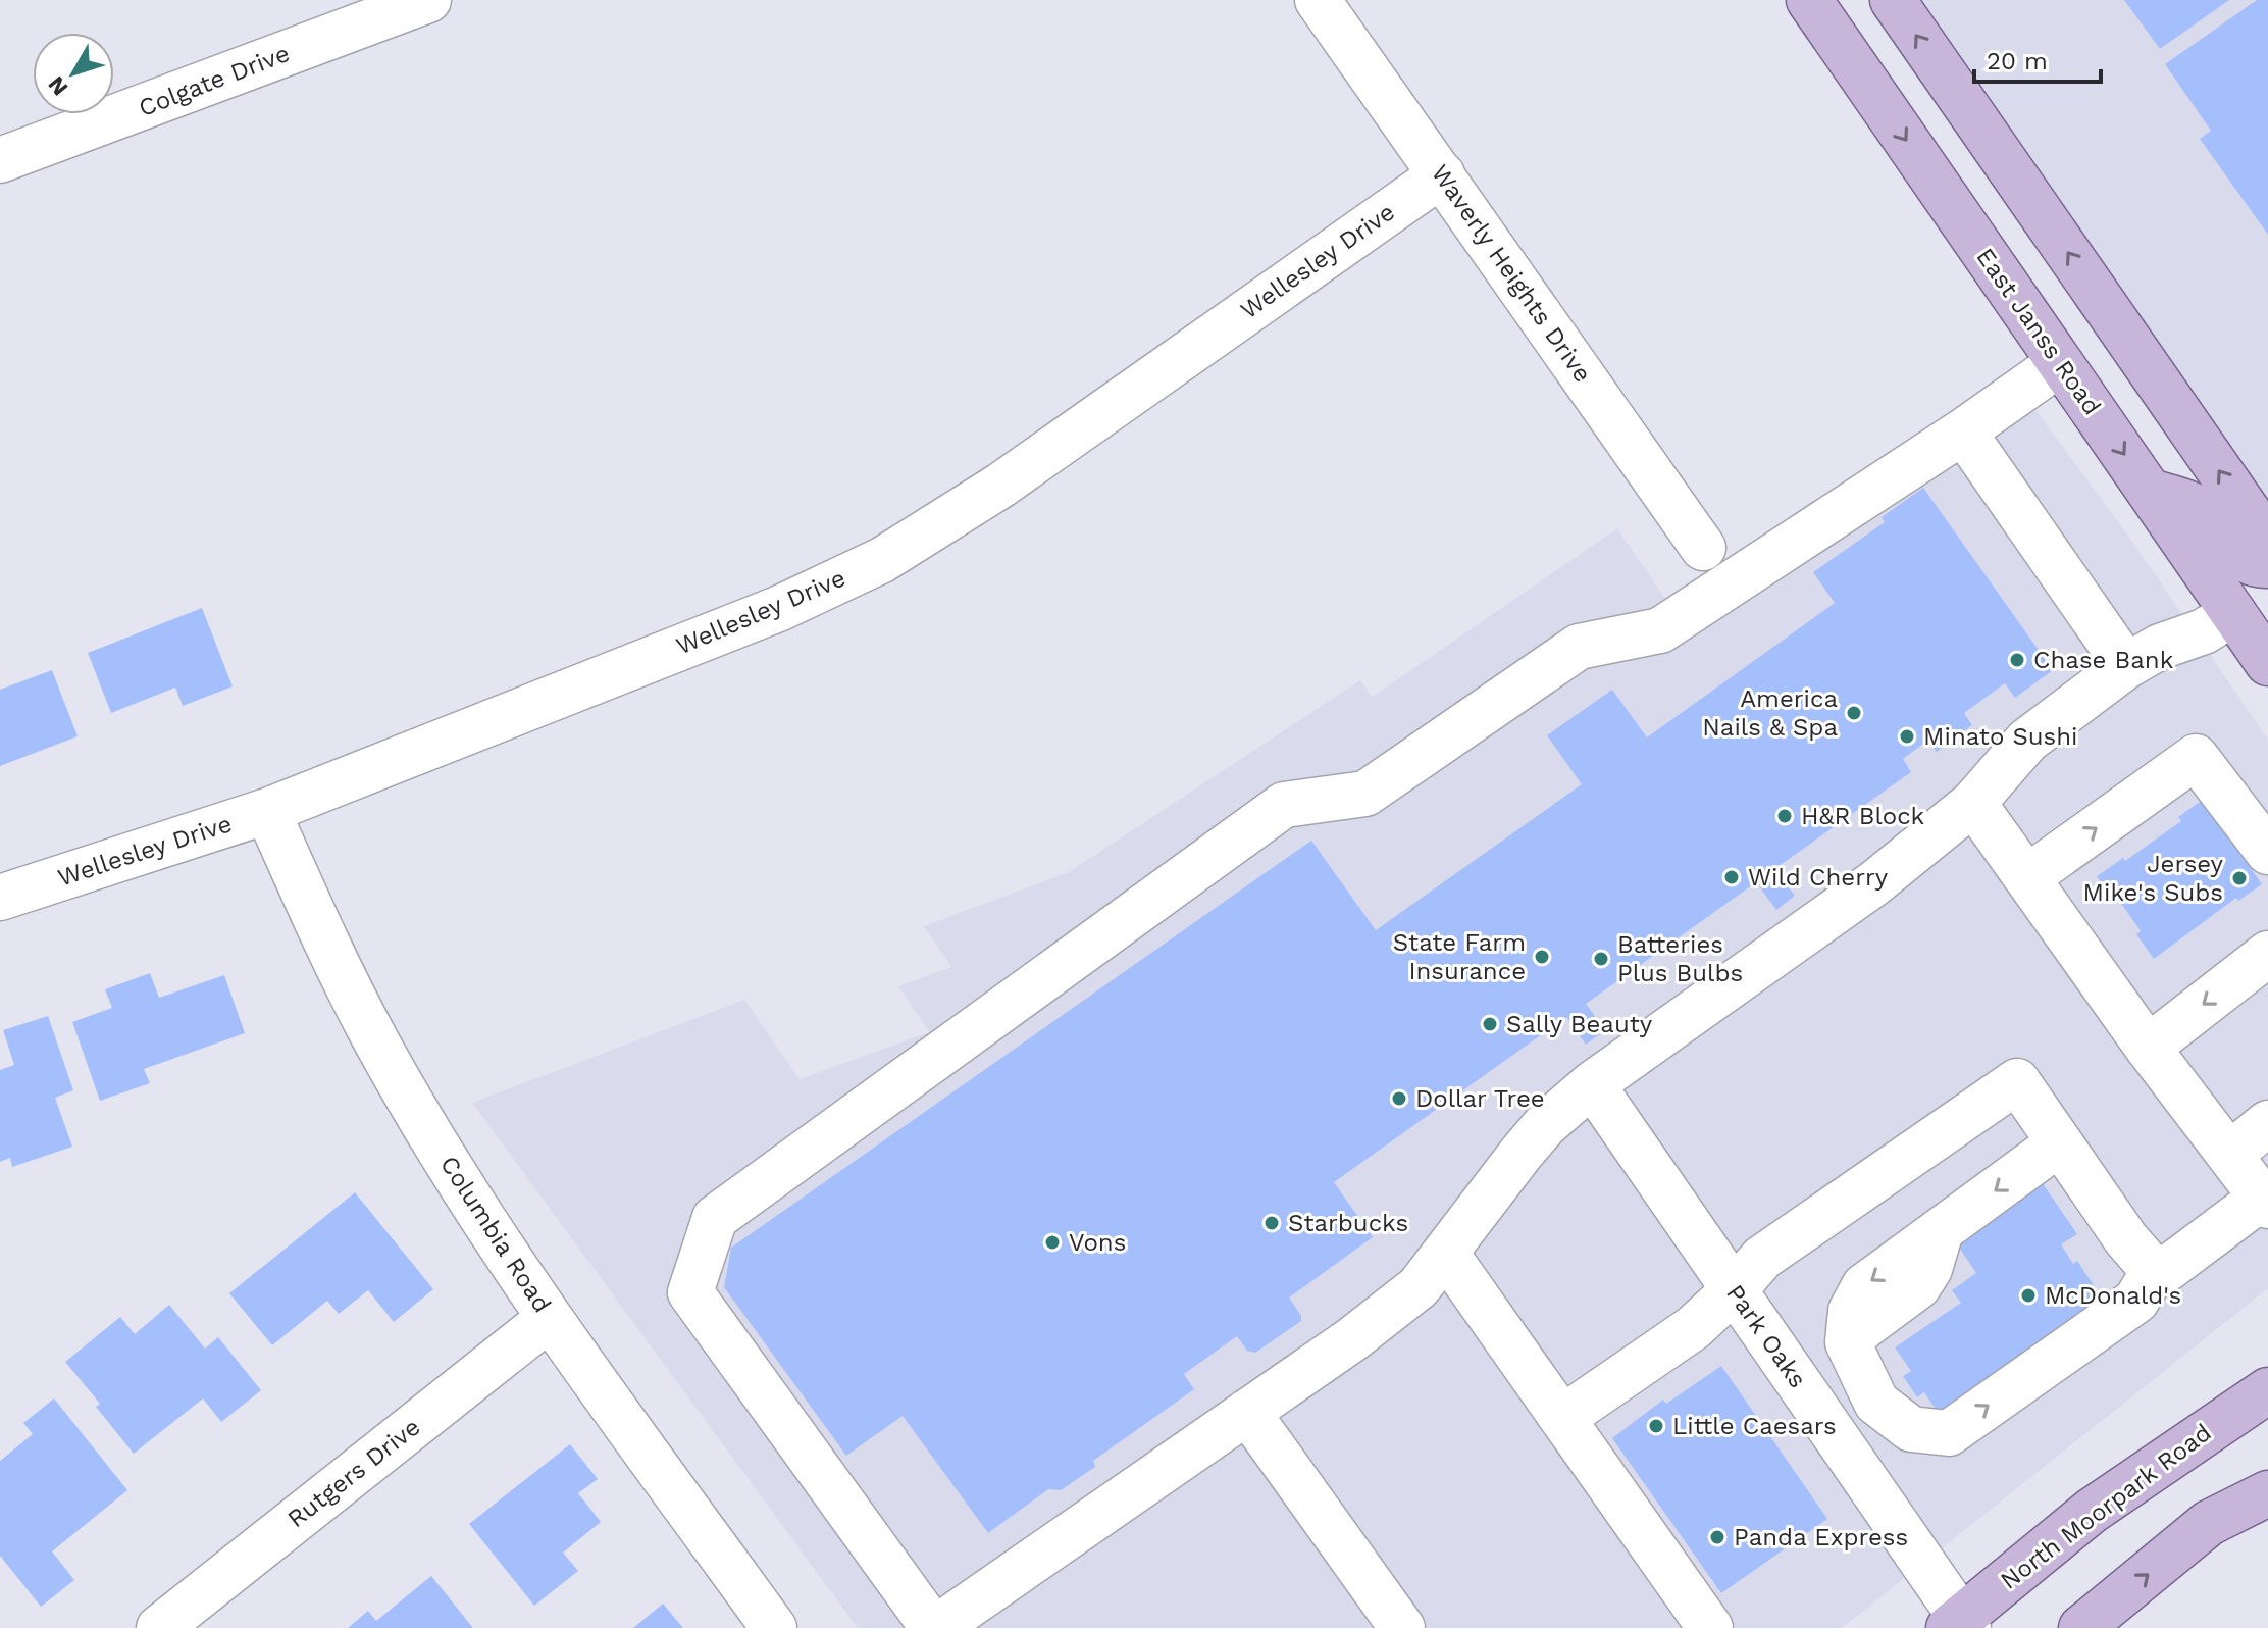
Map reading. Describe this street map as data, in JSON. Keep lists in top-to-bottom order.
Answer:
{
  "streets": {
    "main road": ["East Janss Road", "North Moorpark Road"],
    "street": [
      "Colgate Drive",
      "Wellesley Drive",
      "Waverly Heights Drive",
      "Columbia Road",
      "Park Oaks",
      "Rutgers Drive"
    ]
  },
  "crossings": [
    ["Wellesley Drive", "Waverly Heights Drive"],
    ["Wellesley Drive", "Columbia Road"],
    ["Columbia Road", "Rutgers Drive"],
    ["Park Oaks", "North Moorpark Road"]
  ],
  "places": [
    "Chase Bank",
    "America Nails & Spa",
    "Minato Sushi",
    "H&R Block",
    "Wild Cherry",
    "Jersey Mike's Subs",
    "State Farm Insurance",
    "Batteries Plus Bulbs",
    "Sally Beauty",
    "Dollar Tree",
    "Starbucks",
    "Vons",
    "McDonald's",
    "Little Caesars",
    "Panda Express"
  ],
  "scale_bar": "20 m",
  "north": "bottom left"
}
